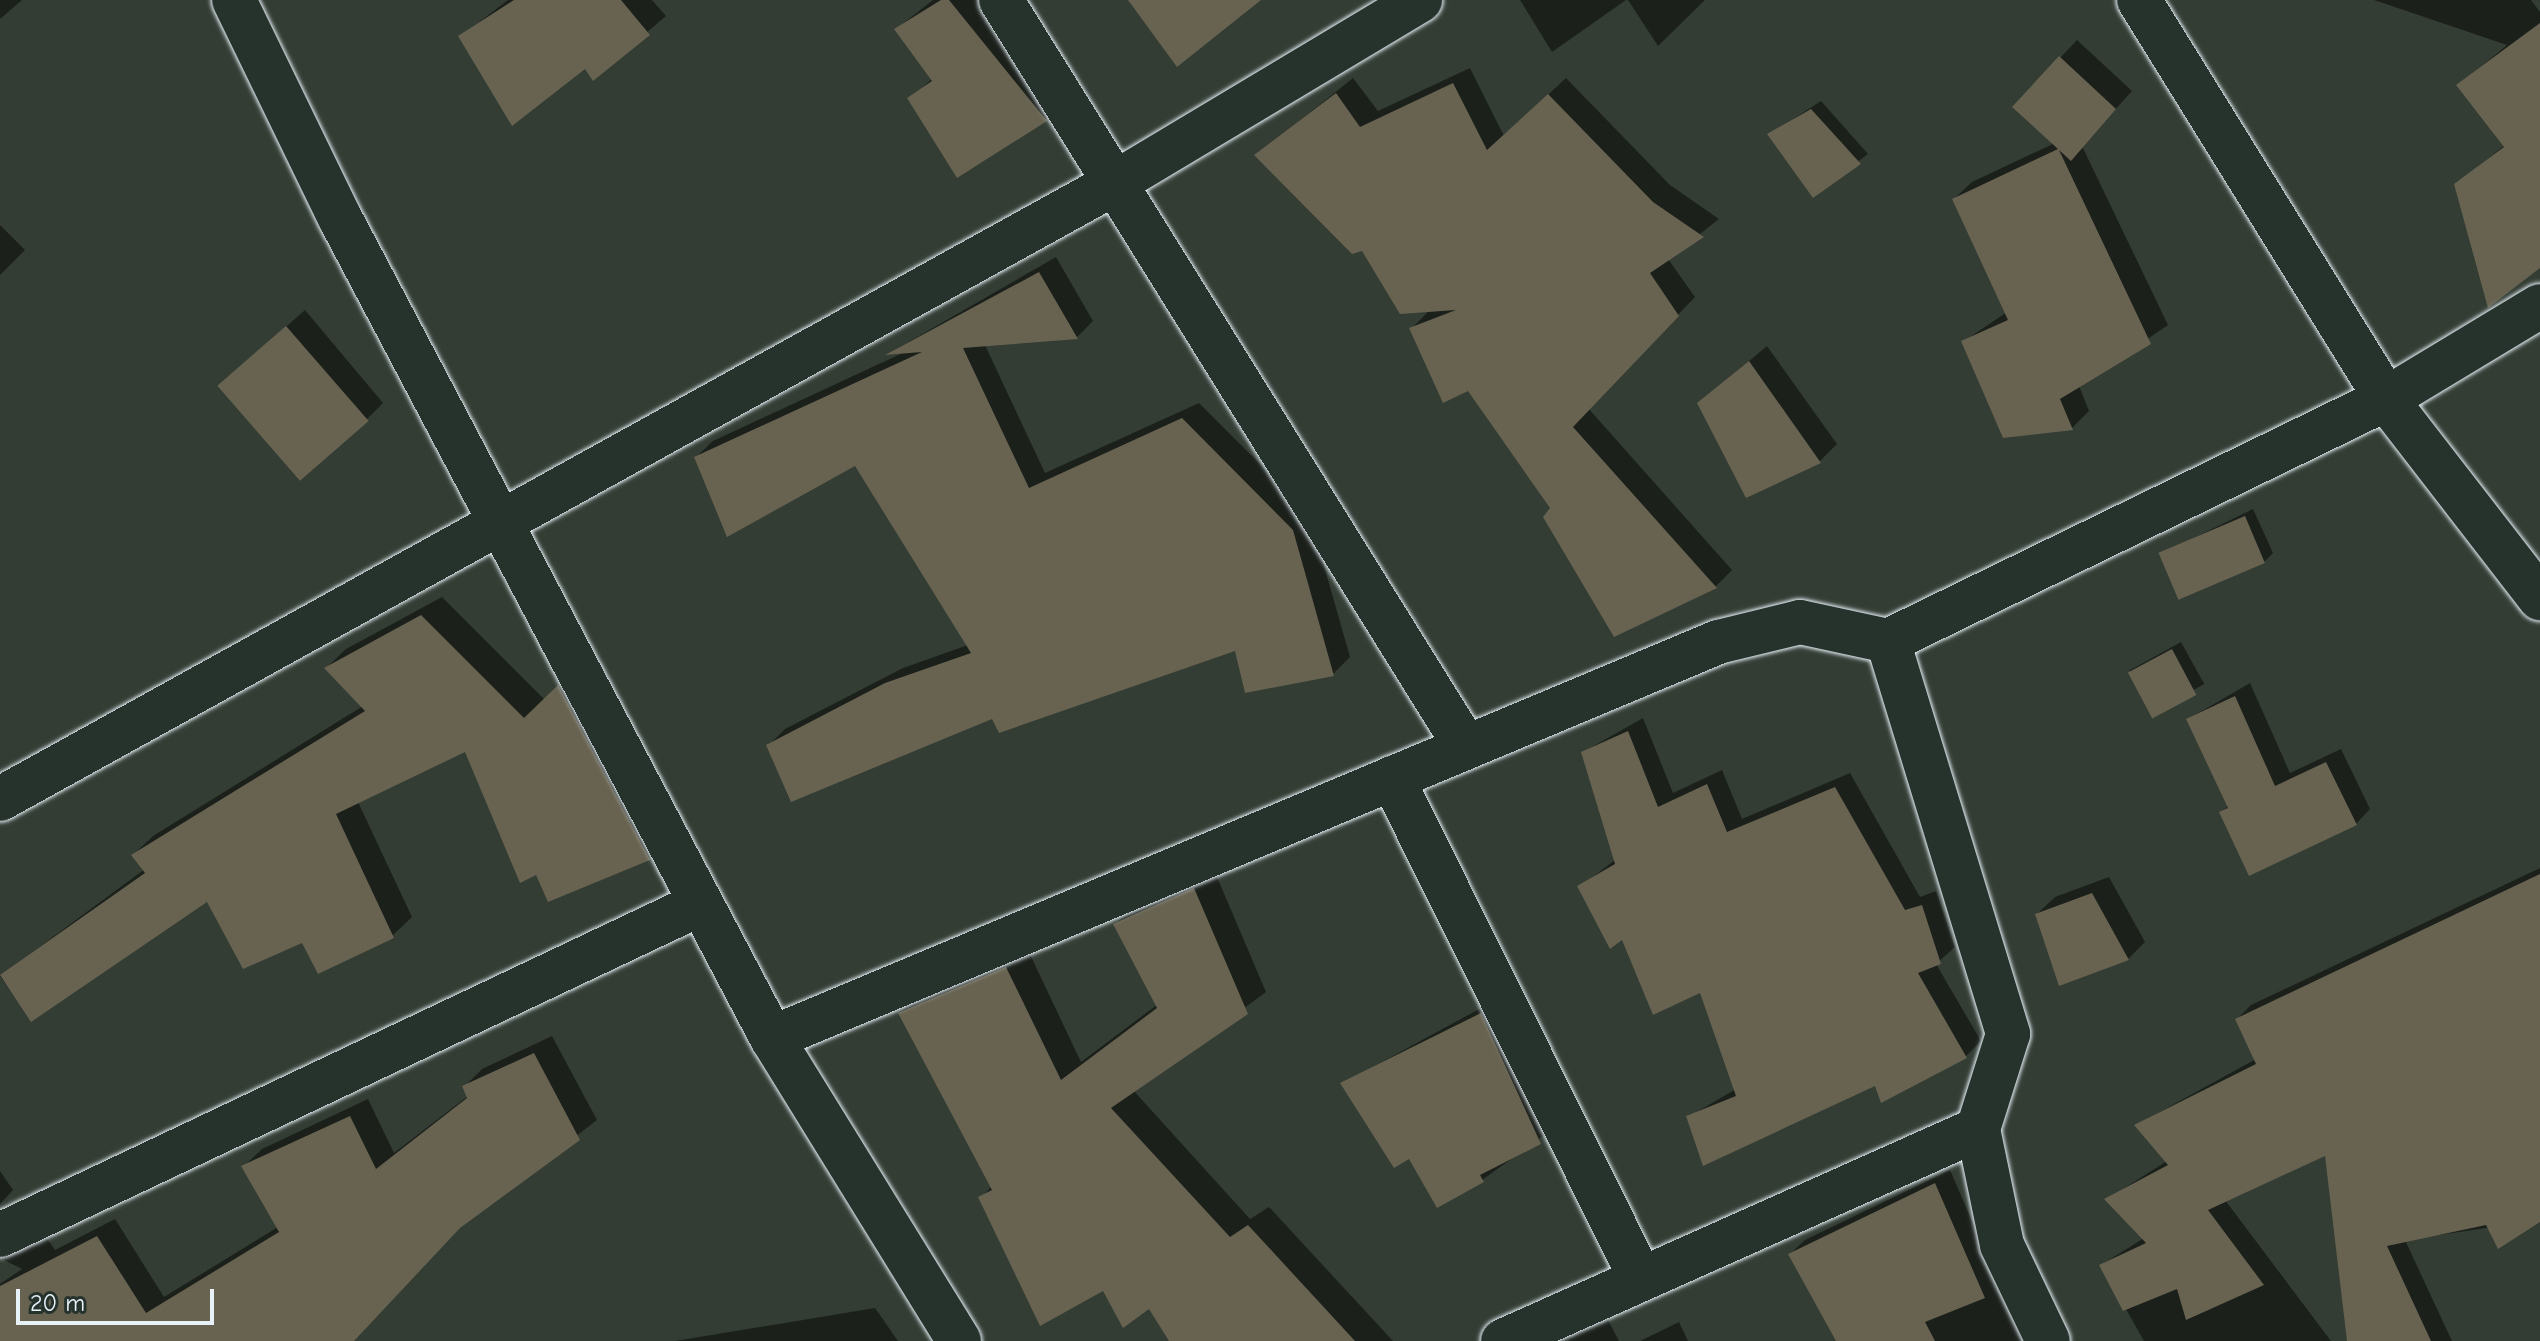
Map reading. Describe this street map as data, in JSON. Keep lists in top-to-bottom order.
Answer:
{
  "scale_bar": "20 m"
}
